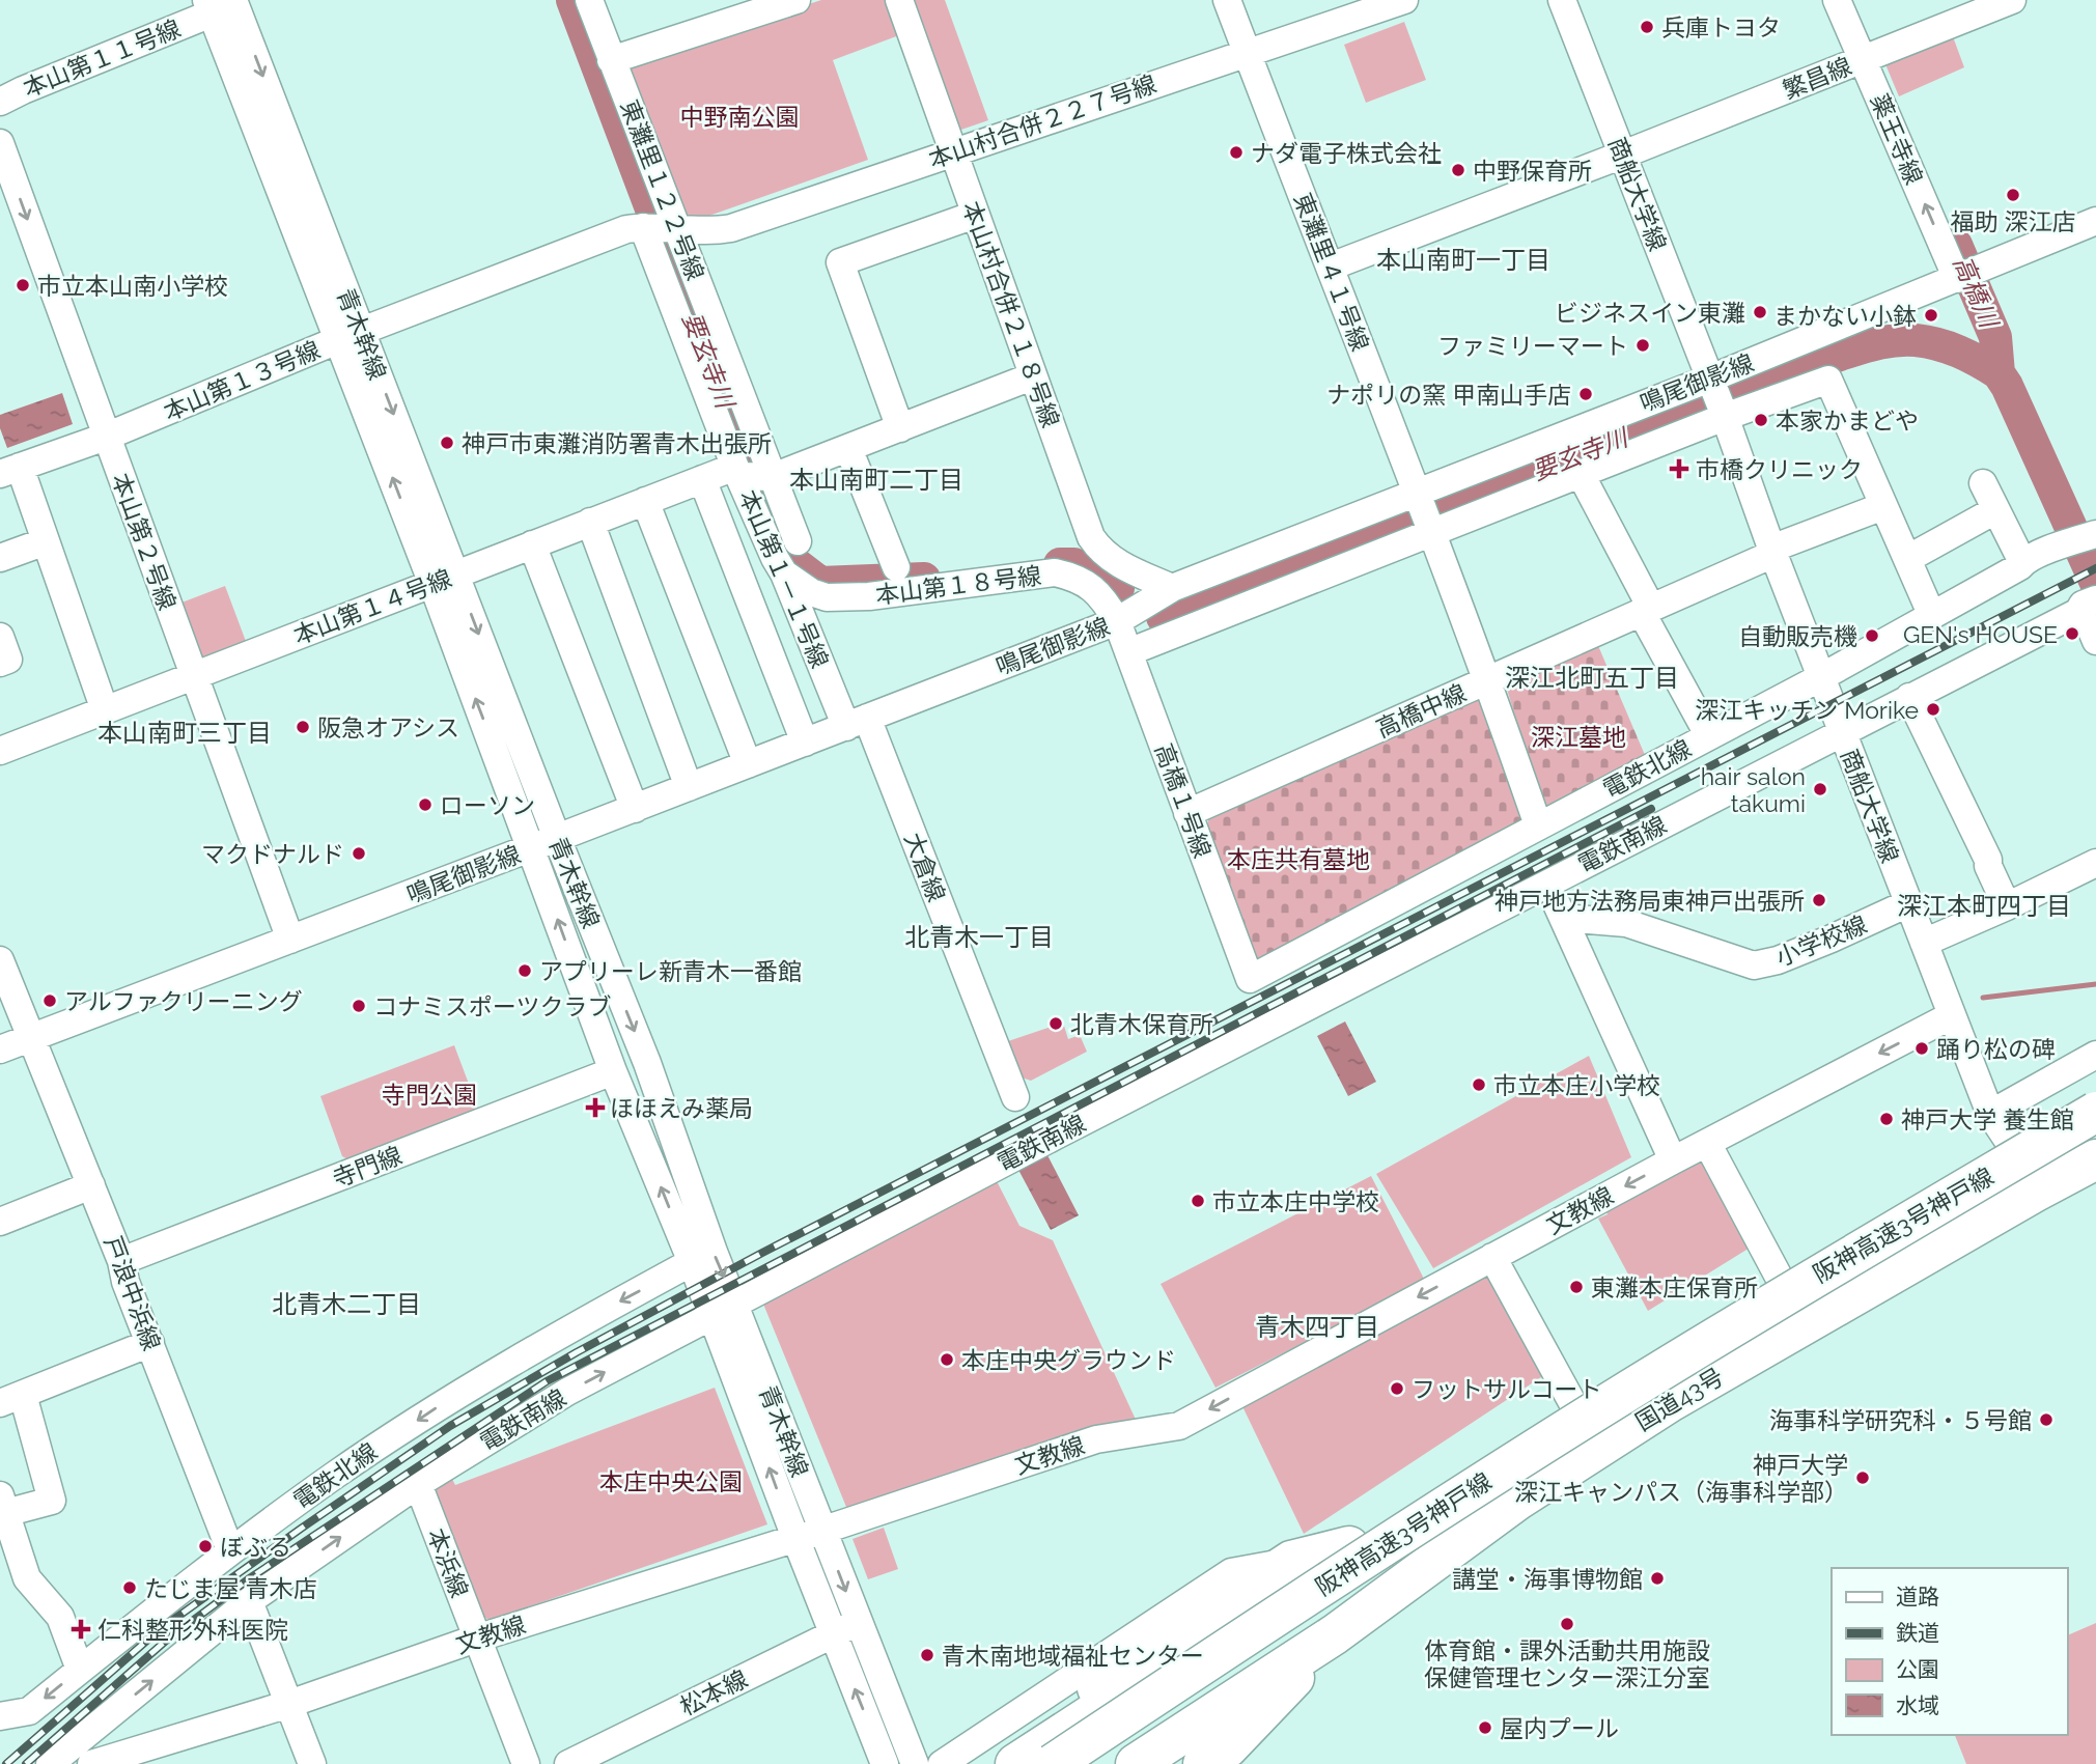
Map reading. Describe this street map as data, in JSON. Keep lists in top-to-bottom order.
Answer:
{
  "streets": {
    "highway": ["阪神高速3号神戸線", "国道43号"],
    "street": [
      "本山第１１号線",
      "繁昌線",
      "本山村合併２２７号線",
      "薬王寺線",
      "東灘里１２２号線",
      "商船大学線",
      "東灘里４１号線",
      "本山村合併２１８号線",
      "青木幹線",
      "本山第１３号線",
      "鳴尾御影線",
      "本山第２号線",
      "本山第１－１号線",
      "本山第１８号線",
      "本山第１４号線",
      "高橋中線",
      "電鉄北線",
      "高橋１号線",
      "電鉄南線",
      "大倉線",
      "小学校線",
      "寺門線",
      "文教線",
      "戸浪中浜線",
      "本浜線",
      "松本線"
    ]
  },
  "crossings": [
    ["本山第１１号線", "青木幹線"],
    ["繁昌線", "薬王寺線"],
    ["繁昌線", "商船大学線"],
    ["繁昌線", "東灘里４１号線"],
    ["本山村合併２２７号線", "東灘里１２２号線"],
    ["本山村合併２２７号線", "東灘里４１号線"],
    ["本山村合併２２７号線", "本山村合併２１８号線"],
    ["本山村合併２２７号線", "本山第１３号線"],
    ["薬王寺線", "鳴尾御影線"],
    ["東灘里１２２号線", "本山第１３号線"],
    ["東灘里１２２号線", "本山第１－１号線"],
    ["東灘里１２２号線", "本山第１４号線"],
    ["商船大学線", "鳴尾御影線"],
    ["商船大学線", "高橋中線"],
    ["商船大学線", "電鉄北線"],
    ["商船大学線", "電鉄南線"],
    ["商船大学線", "小学校線"],
    ["商船大学線", "文教線"],
    ["商船大学線", "国道43号"],
    ["東灘里４１号線", "鳴尾御影線"],
    ["東灘里４１号線", "高橋中線"],
    ["東灘里４１号線", "電鉄北線"],
    ["本山村合併２１８号線", "鳴尾御影線"],
    ["本山村合併２１８号線", "本山第１４号線"],
    ["青木幹線", "本山第１３号線"],
    ["青木幹線", "鳴尾御影線"],
    ["青木幹線", "本山第１４号線"],
    ["青木幹線", "電鉄北線"],
    ["青木幹線", "電鉄南線"],
    ["青木幹線", "寺門線"],
    ["青木幹線", "文教線"],
    ["青木幹線", "松本線"],
    ["本山第１３号線", "本山第２号線"],
    ["鳴尾御影線", "本山第２号線"],
    ["鳴尾御影線", "本山第１－１号線"],
    ["鳴尾御影線", "本山第１８号線"],
    ["鳴尾御影線", "高橋１号線"],
    ["鳴尾御影線", "大倉線"],
    ["鳴尾御影線", "戸浪中浜線"],
    ["本山第２号線", "本山第１４号線"],
    ["本山第１－１号線", "本山第１８号線"],
    ["本山第１－１号線", "本山第１４号線"],
    ["本山第１－１号線", "大倉線"],
    ["本山第１８号線", "高橋１号線"],
    ["高橋中線", "高橋１号線"],
    ["電鉄北線", "高橋１号線"],
    ["電鉄北線", "戸浪中浜線"],
    ["電鉄南線", "本浜線"],
    ["寺門線", "戸浪中浜線"],
    ["文教線", "本浜線"]
  ],
  "one_way": [
    "薬王寺線",
    "本山第２号線",
    "電鉄北線",
    "文教線"
  ],
  "districts": [
    "本山南町一丁目",
    "本山南町二丁目",
    "深江北町五丁目",
    "本山南町三丁目",
    "深江本町四丁目",
    "北青木一丁目",
    "北青木二丁目",
    "青木四丁目"
  ],
  "water": ["高橋川", "要玄寺川"],
  "parks": [
    "中野南公園",
    "深江墓地",
    "本庄共有墓地",
    "寺門公園",
    "本庄中央公園"
  ],
  "places": {
    "other": [
      "兵庫トヨタ",
      "ナダ電子株式会社",
      "中野保育所",
      "福助 深江店",
      "市立本山南小学校",
      "ビジネスイン東灘",
      "まかない小鉢",
      "ファミリーマート",
      "ナポリの窯 甲南山手店",
      "本家かまどや",
      "神戸市東灘消防署青木出張所",
      "GEN's HOUSE",
      "自動販売機",
      "深江キッチン Morike",
      "阪急オアシス",
      "hair salon takumi",
      "ローソン",
      "マクドナルド",
      "神戸地方法務局東神戸出張所",
      "アプリーレ新青木一番館",
      "アルファクリーニング",
      "コナミスポーツクラブ",
      "北青木保育所",
      "踊り松の碑",
      "市立本庄小学校",
      "神戸大学 養生館",
      "市立本庄中学校",
      "東灘本庄保育所",
      "本庄中央グラウンド",
      "フットサルコート",
      "海事科学研究科・５号館",
      "神戸大学 深江キャンパス（海事科学部）",
      "ぼぶる",
      "講堂・海事博物館",
      "たじま屋 青木店",
      "体育館・課外活動共用施設 保健管理センター深江分室",
      "青木南地域福祉センター",
      "屋内プール"
    ],
    "health": ["市橋クリニック", "ほほえみ薬局", "仁科整形外科医院"]
  },
  "legend": [
    "道路",
    "鉄道",
    "公園",
    "水域"
  ]
}
